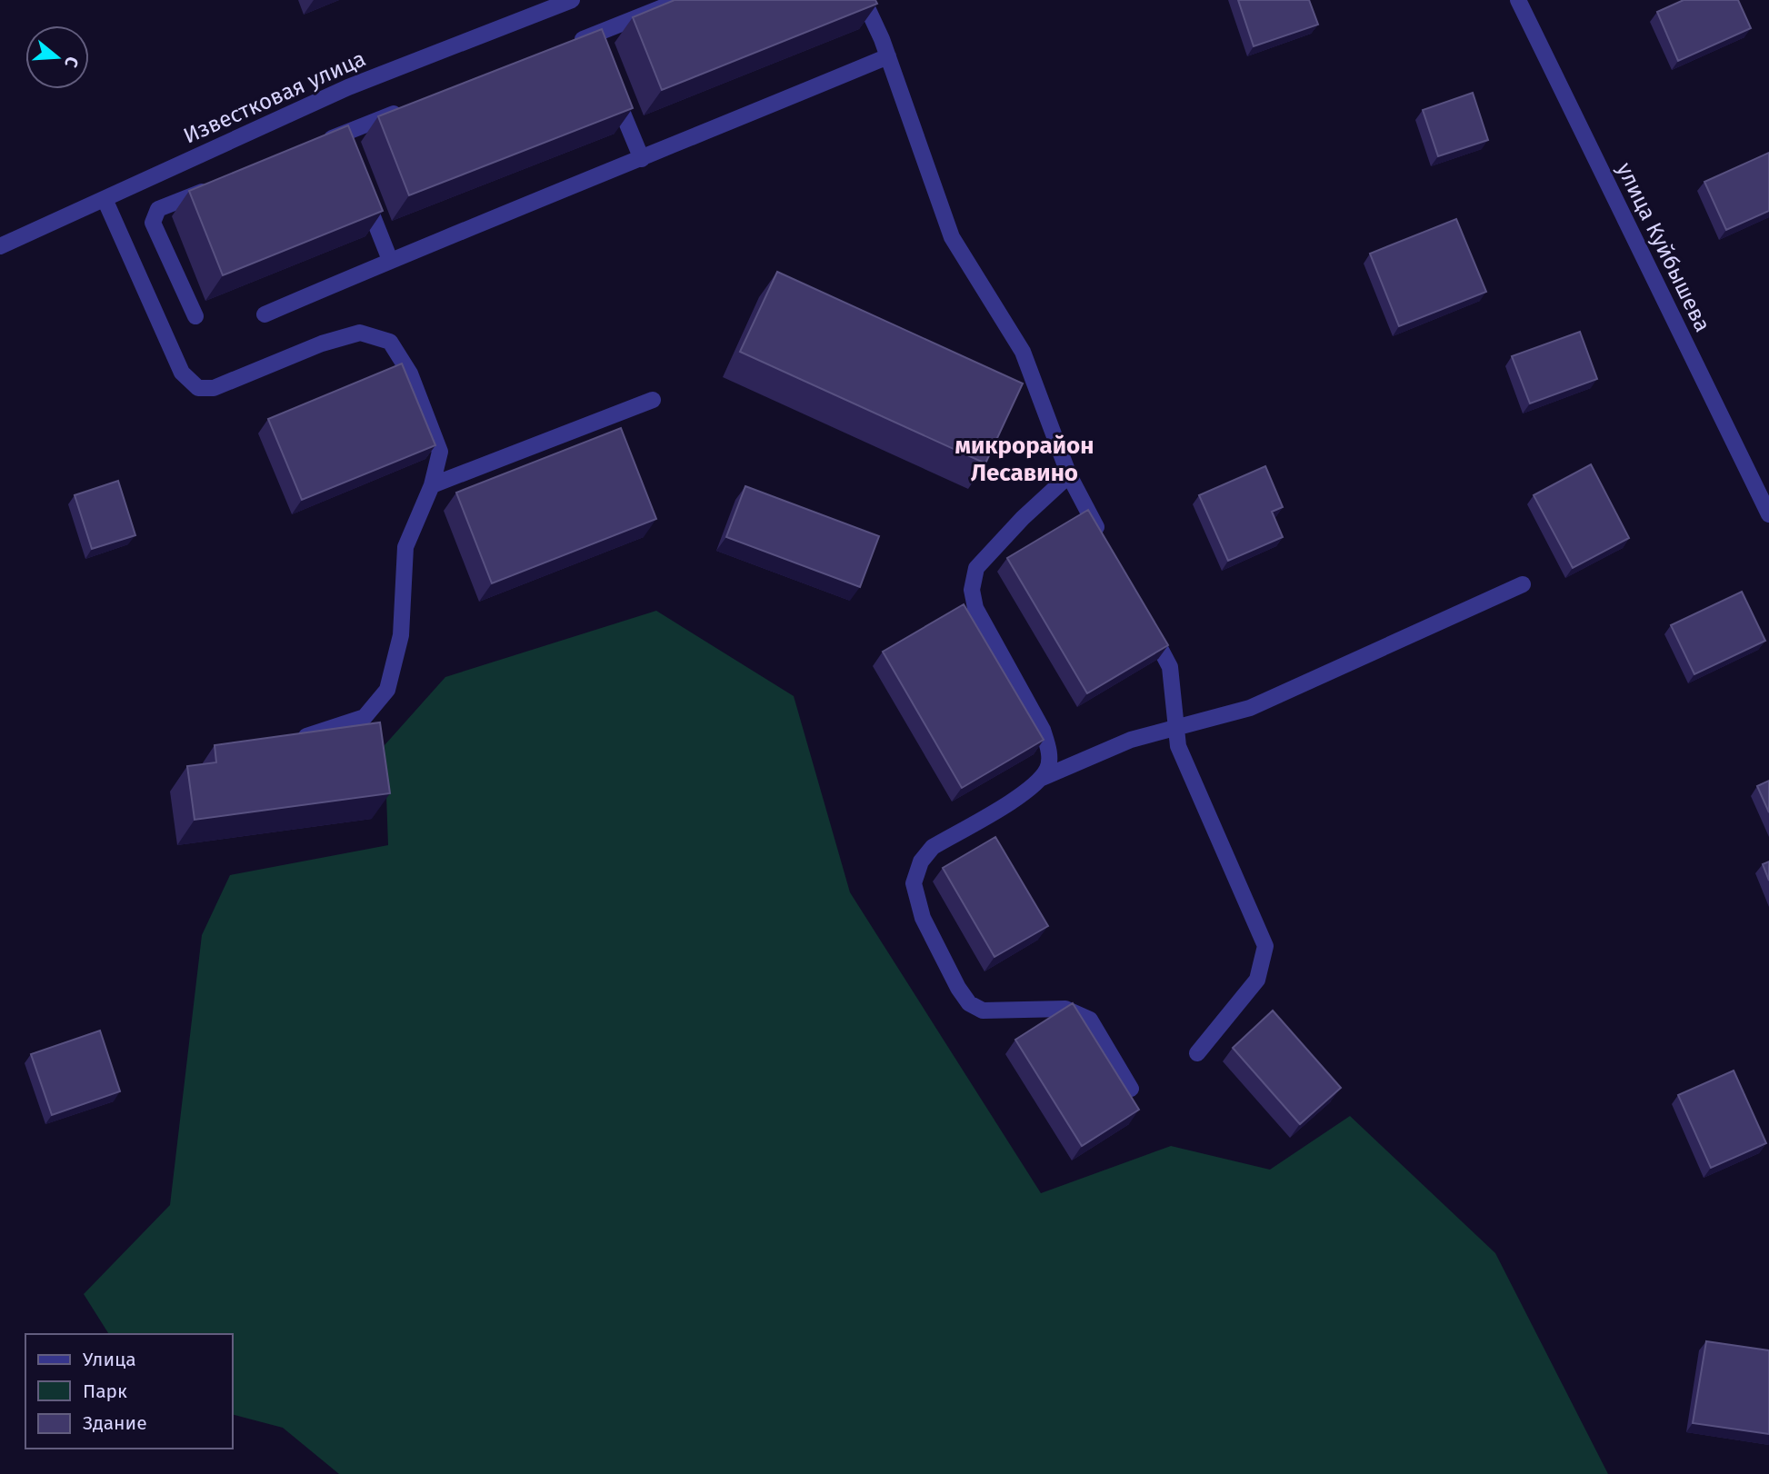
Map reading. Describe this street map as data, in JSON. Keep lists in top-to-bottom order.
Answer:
{
  "streets": {
    "lane": ["Известковая улица", "улица Куйбышева"]
  },
  "districts": ["микрорайон Лесавино"],
  "legend": ["Улица", "Парк", "Здание"],
  "north": "right"
}
